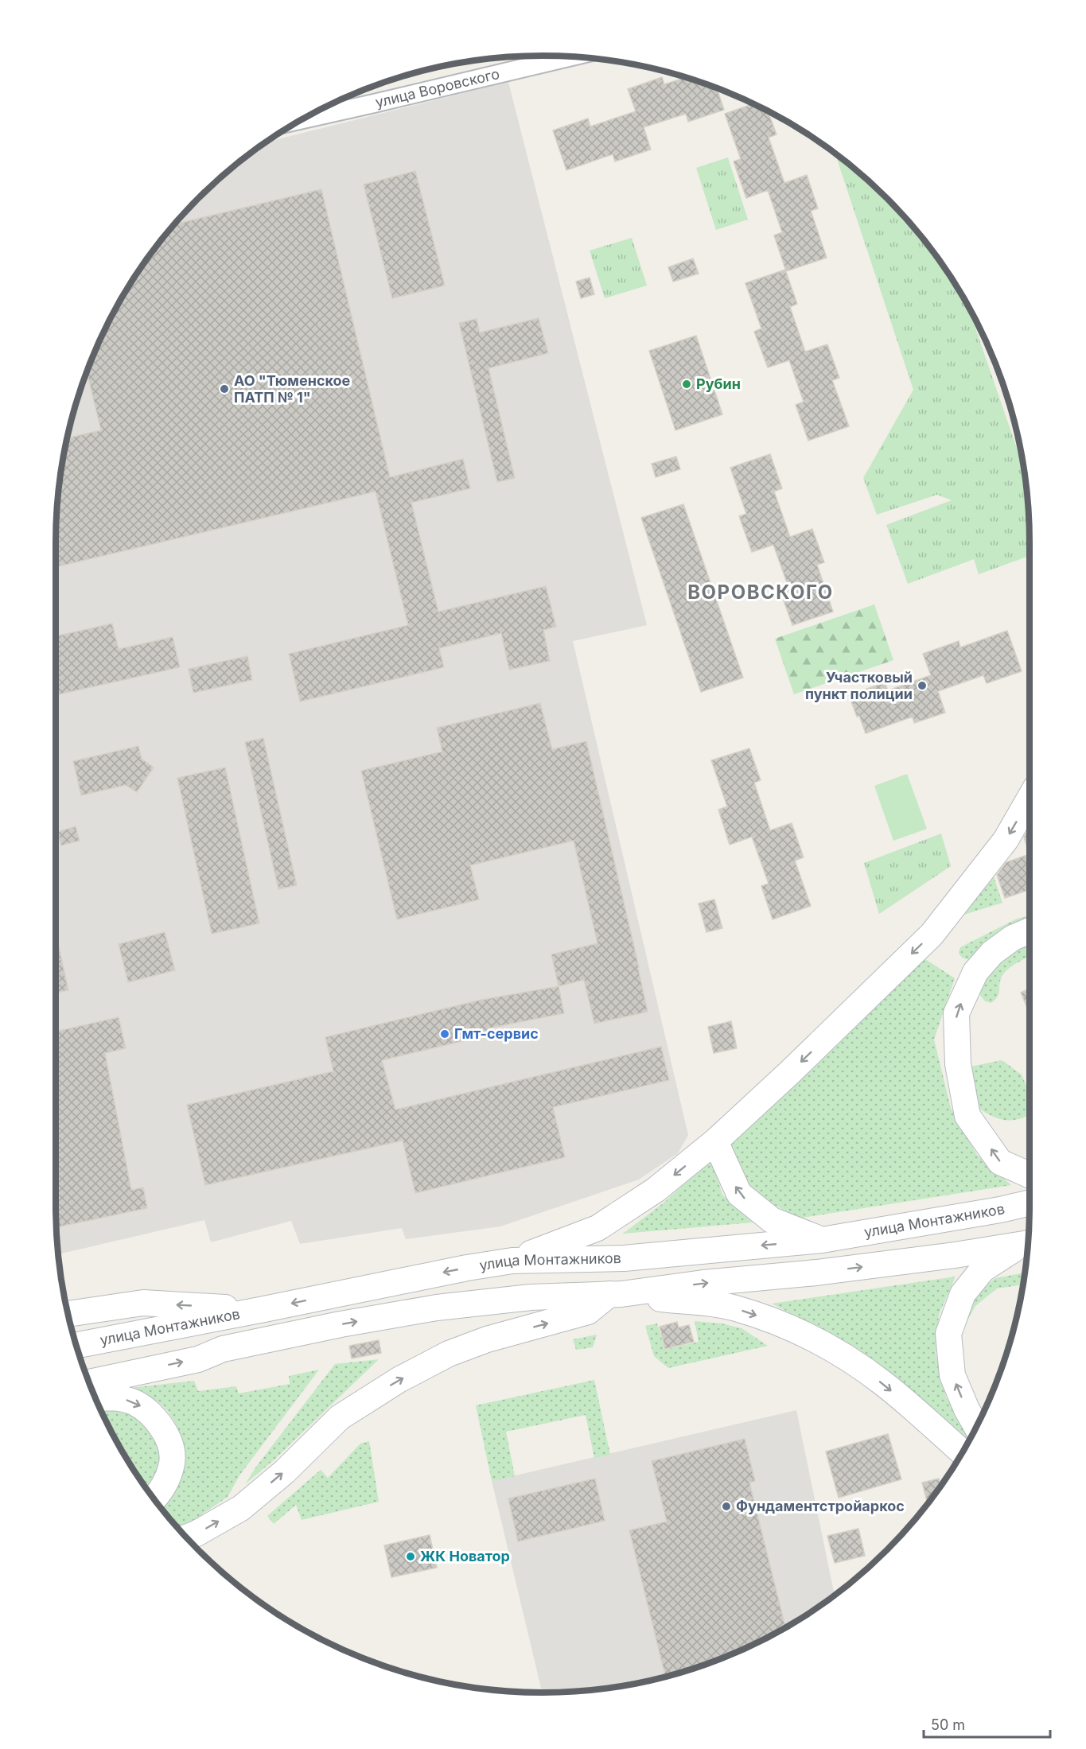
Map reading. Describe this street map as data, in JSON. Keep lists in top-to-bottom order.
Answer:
{
  "streets": {
    "main road": ["улица Монтажников"],
    "street": ["улица Воровского"]
  },
  "districts": ["ВОРОВСКОГО"],
  "places": [
    "Рубин",
    "АО \"Тюменское ПАТП № 1\"",
    "Участковый пункт полиции",
    "Гмт-сервис",
    "Фундаментстройаркос",
    "ЖК Новатор"
  ],
  "scale_bar": "50 m"
}
